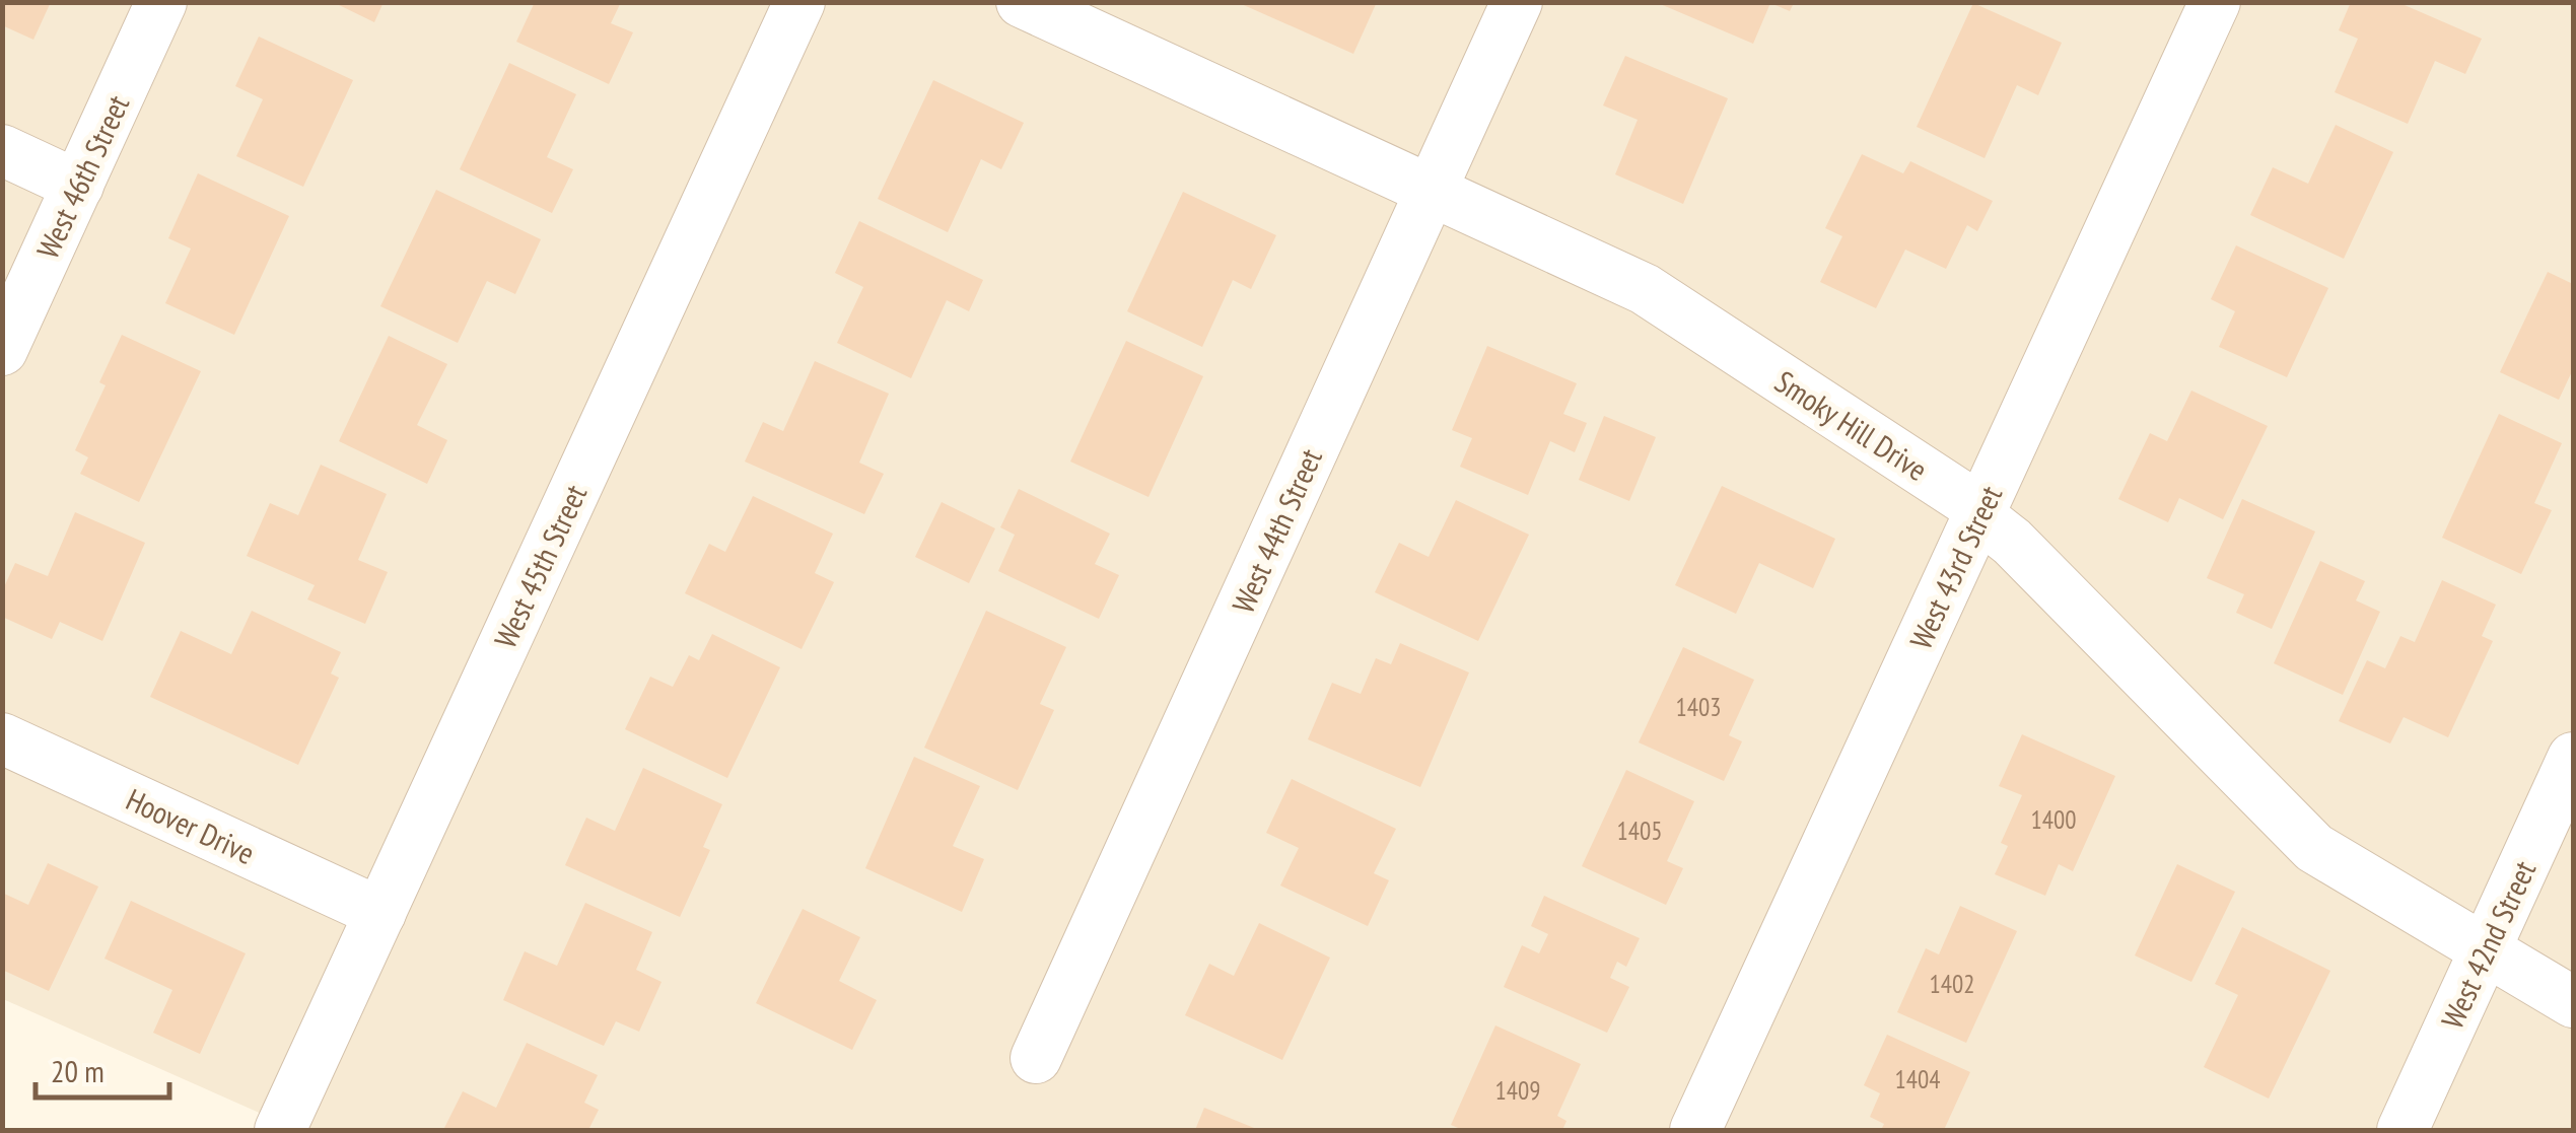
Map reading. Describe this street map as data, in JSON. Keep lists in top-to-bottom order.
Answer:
{
  "streets": {
    "street": [
      "West 46th Street",
      "Smoky Hill Drive",
      "West 44th Street",
      "West 45th Street",
      "West 43rd Street",
      "Hoover Drive",
      "West 42nd Street"
    ]
  },
  "crossings": [
    ["Smoky Hill Drive", "West 44th Street"],
    ["Smoky Hill Drive", "West 43rd Street"],
    ["Smoky Hill Drive", "West 42nd Street"],
    ["West 45th Street", "Hoover Drive"]
  ],
  "house_numbers": [
    "1403",
    "1400",
    "1405",
    "1402",
    "1404",
    "1409"
  ],
  "scale_bar": "20 m"
}
